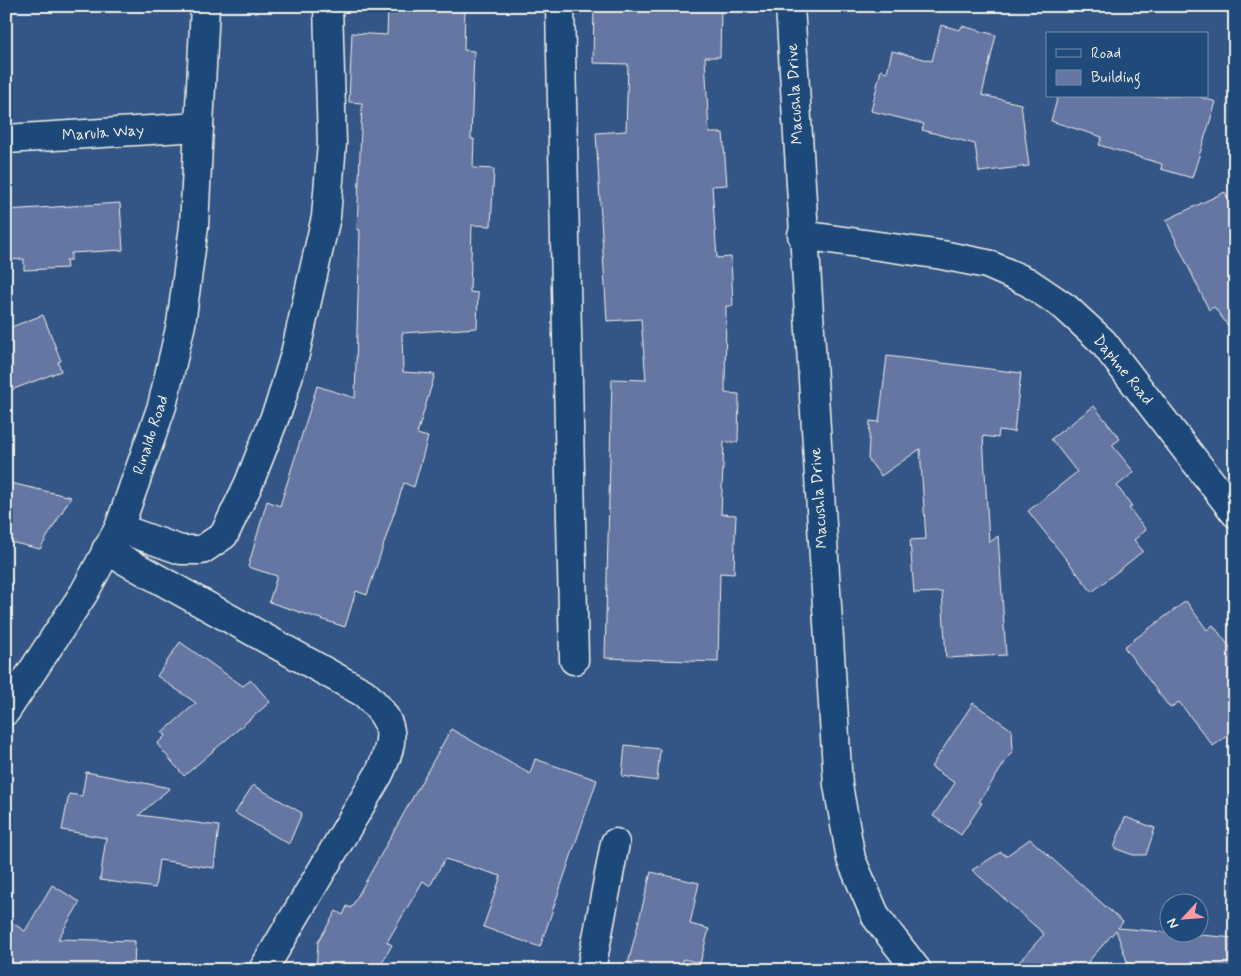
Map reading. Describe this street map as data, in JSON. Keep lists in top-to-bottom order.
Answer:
{
  "streets": {
    "street": [
      "Macushla Drive",
      "Marula Way",
      "Daphne Road",
      "Rinaldo Road"
    ]
  },
  "crossings": [
    ["Macushla Drive", "Daphne Road"],
    ["Marula Way", "Rinaldo Road"]
  ],
  "legend": ["Road", "Building"],
  "north": "bottom left"
}
